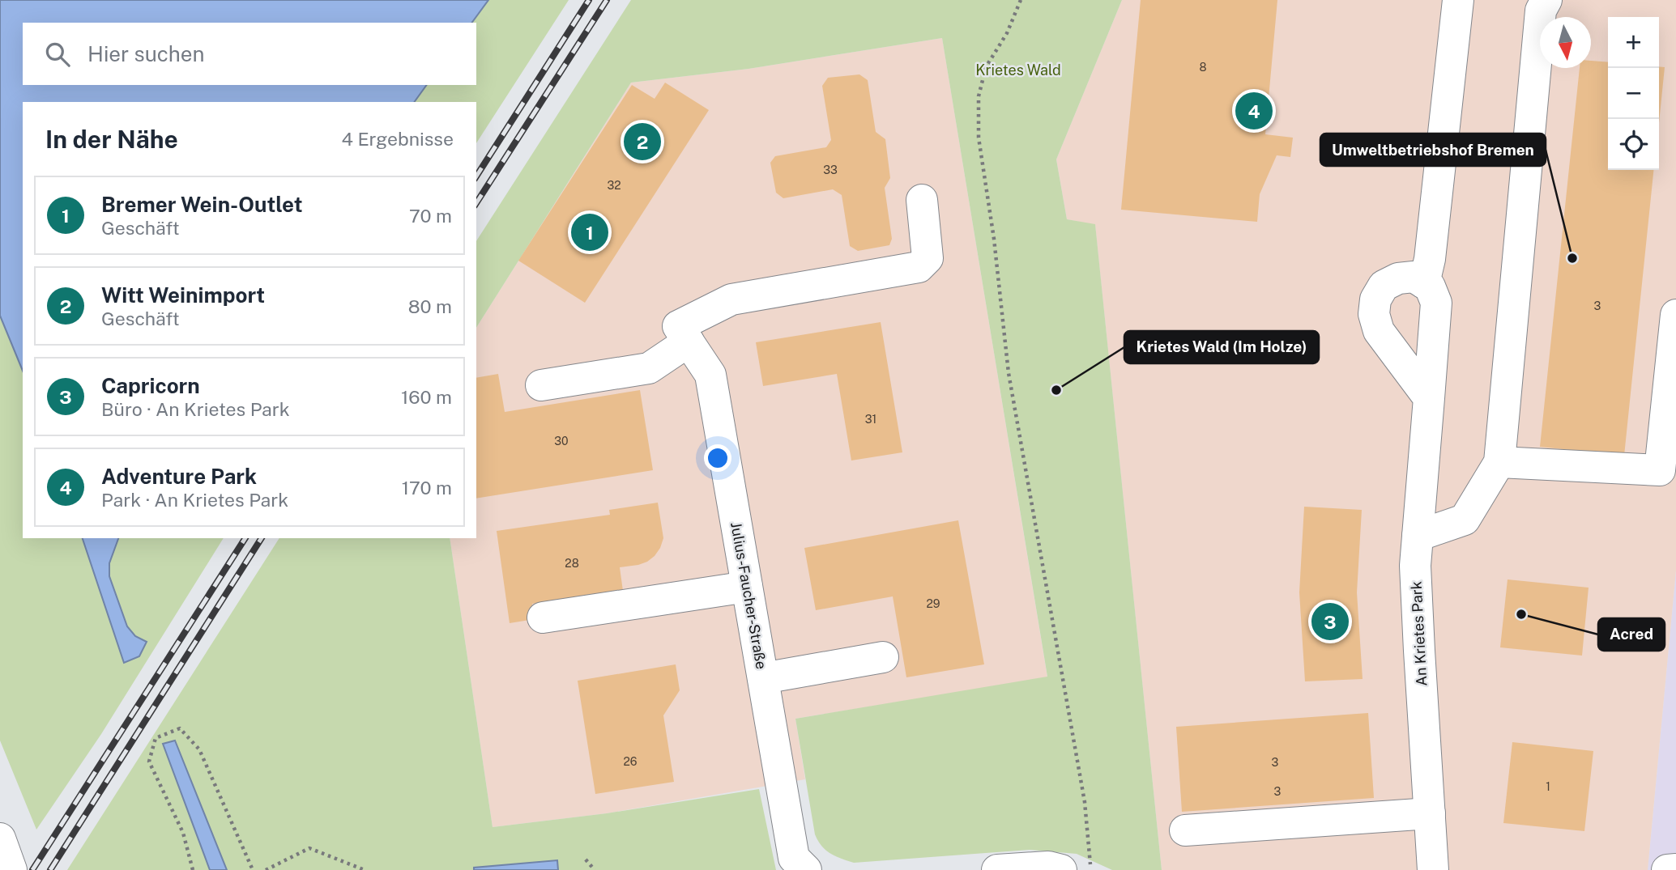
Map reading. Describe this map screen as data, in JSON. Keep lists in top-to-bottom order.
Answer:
{
  "streets": {
    "main road": ["Julius-Faucher-Straße", "An Krietes Park"]
  },
  "parks": ["Krietes Wald"],
  "places": ["Umweltbetriebshof Bremen", "Krietes Wald (Im Holze)", "Acred"],
  "house_numbers": [
    "8",
    "33",
    "32",
    "3",
    "31",
    "30",
    "28",
    "29",
    "26",
    "3",
    "1",
    "3"
  ],
  "north": "bottom",
  "page": {
    "map_buttons": ["+", "−"],
    "search": "Hier suchen",
    "pins": [
      "4",
      "2",
      "1",
      "3"
    ],
    "heading": ["In der Nähe", "4 Ergebnisse"],
    "list": [
      {
        "mark": "1",
        "name": "Bremer Wein-Outlet",
        "note": "Geschäft",
        "value": "70 m"
      },
      {
        "mark": "2",
        "name": "Witt Weinimport",
        "note": "Geschäft",
        "value": "80 m"
      },
      {
        "mark": "3",
        "name": "Capricorn",
        "note": "Büro · An Krietes Park",
        "value": "160 m"
      },
      {
        "mark": "4",
        "name": "Adventure Park",
        "note": "Park · An Krietes Park",
        "value": "170 m"
      }
    ]
  }
}
